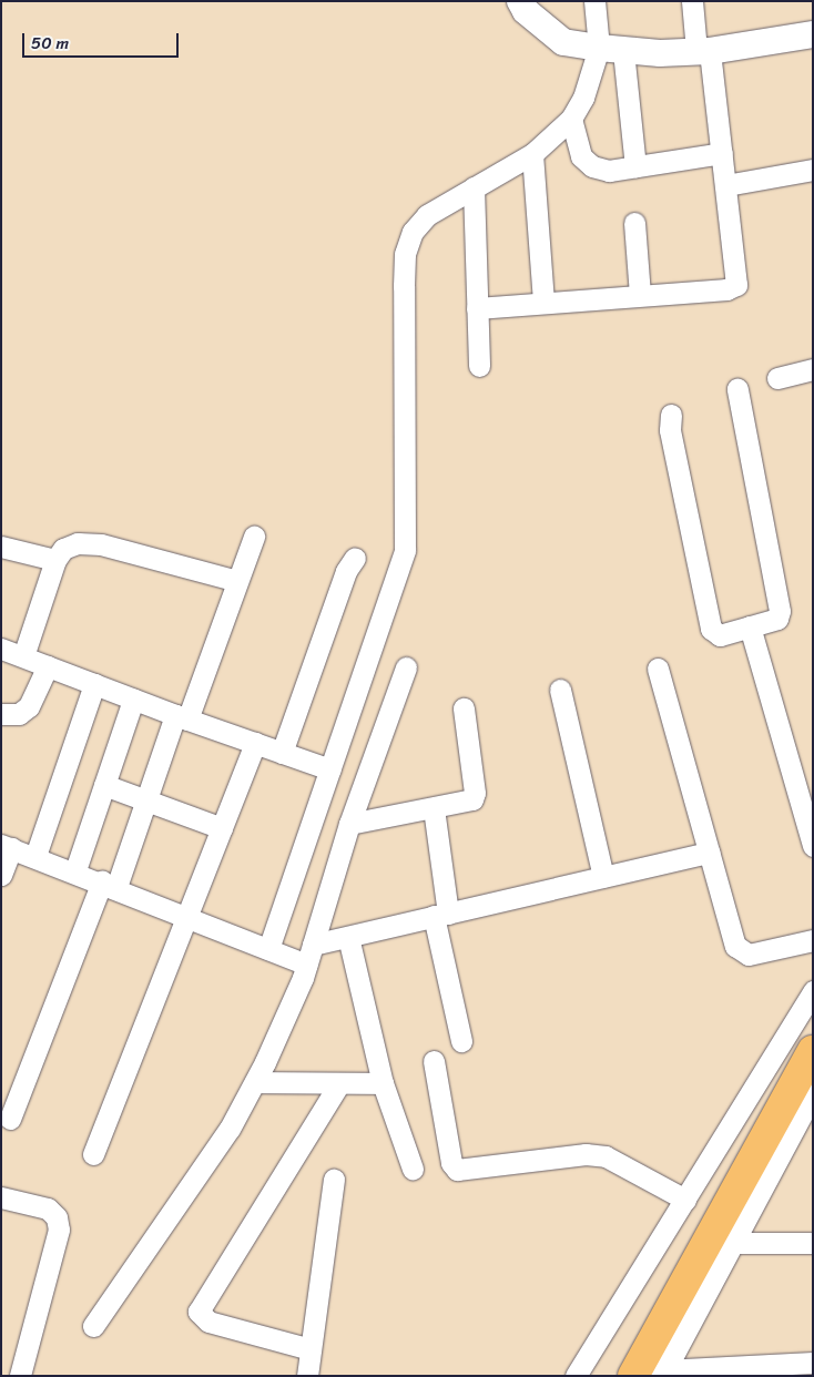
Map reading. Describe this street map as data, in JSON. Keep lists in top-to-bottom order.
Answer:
{
  "scale_bar": "50 m"
}
